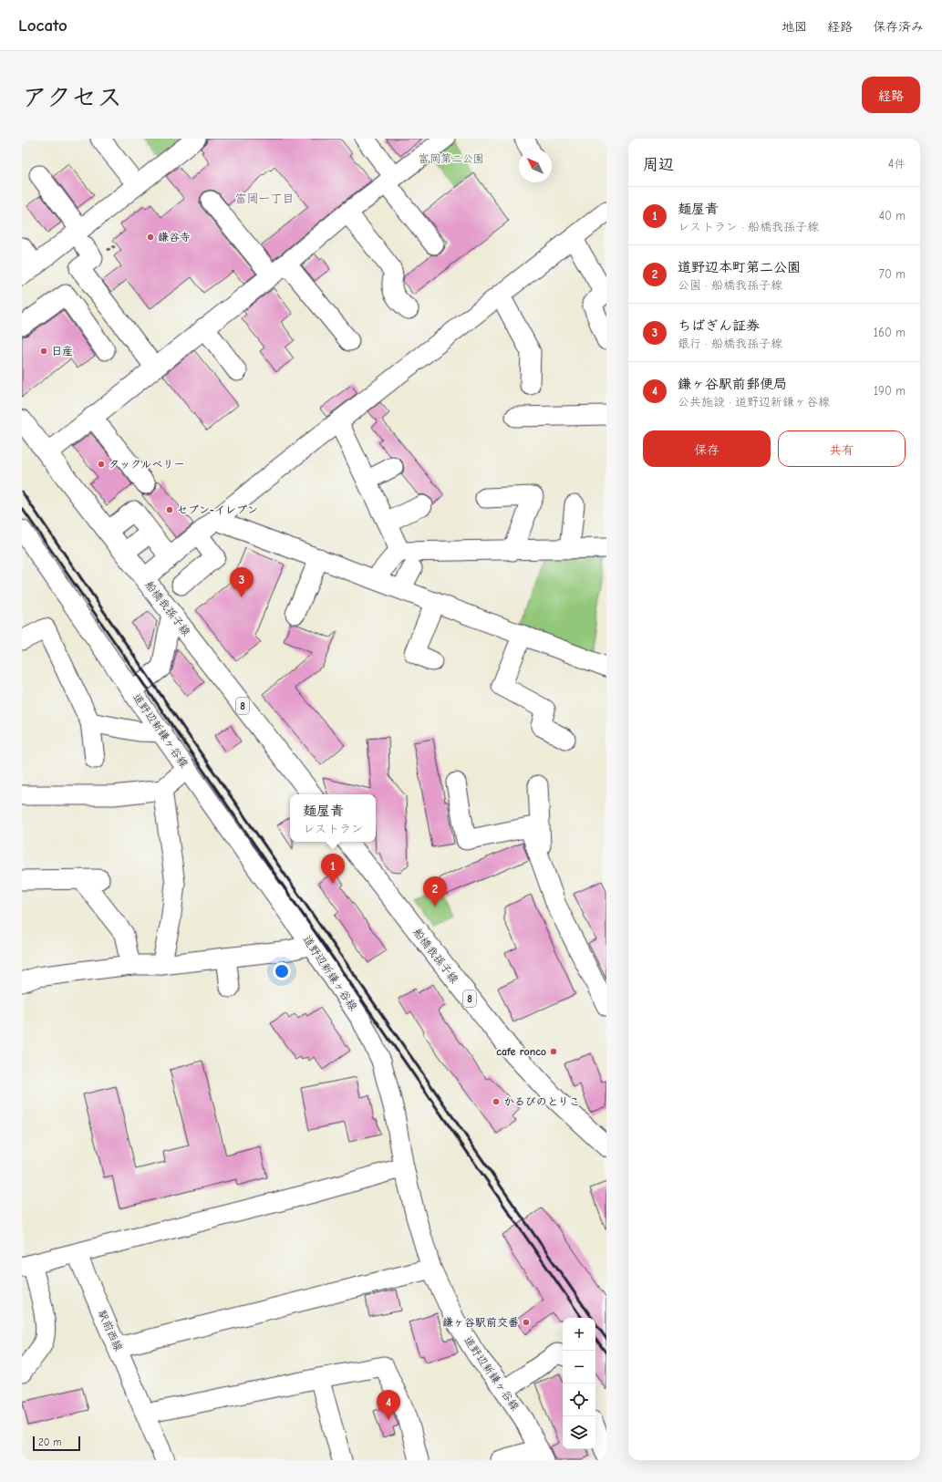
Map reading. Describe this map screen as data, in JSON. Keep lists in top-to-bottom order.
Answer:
{
  "streets": {
    "main road": ["船橋我孫子線", "8"],
    "street": ["道野辺新鎌ヶ谷線", "駅前西線"]
  },
  "districts": ["富岡一丁目"],
  "parks": ["富岡第二公園"],
  "places": [
    "鎌谷寺",
    "日産",
    "タックルベリー",
    "セブン-イレブン",
    "cafe ronco",
    "かるびのとりこ",
    "鎌ヶ谷駅前交番"
  ],
  "scale_bar": "20 m",
  "north": "top left",
  "page": {
    "header": "Locato",
    "nav": ["地図", "経路", "保存済み"],
    "title": "アクセス",
    "buttons": [
      "経路",
      ["保存", "共有"]
    ],
    "heading": ["周辺", "4件"],
    "list": [
      {
        "mark": "1",
        "name": "麺屋青",
        "note": "レストラン · 船橋我孫子線",
        "value": "40 m"
      },
      {
        "mark": "2",
        "name": "道野辺本町第二公園",
        "note": "公園 · 船橋我孫子線",
        "value": "70 m"
      },
      {
        "mark": "3",
        "name": "ちばぎん証券",
        "note": "銀行 · 船橋我孫子線",
        "value": "160 m"
      },
      {
        "mark": "4",
        "name": "鎌ヶ谷駅前郵便局",
        "note": "公共施設 · 道野辺新鎌ヶ谷線",
        "value": "190 m"
      }
    ],
    "pins": [
      "3",
      "1",
      "2",
      "4"
    ],
    "popup": ["麺屋青", "レストラン"],
    "map_buttons": ["+", "−"],
    "scale": "20 m"
  }
}
